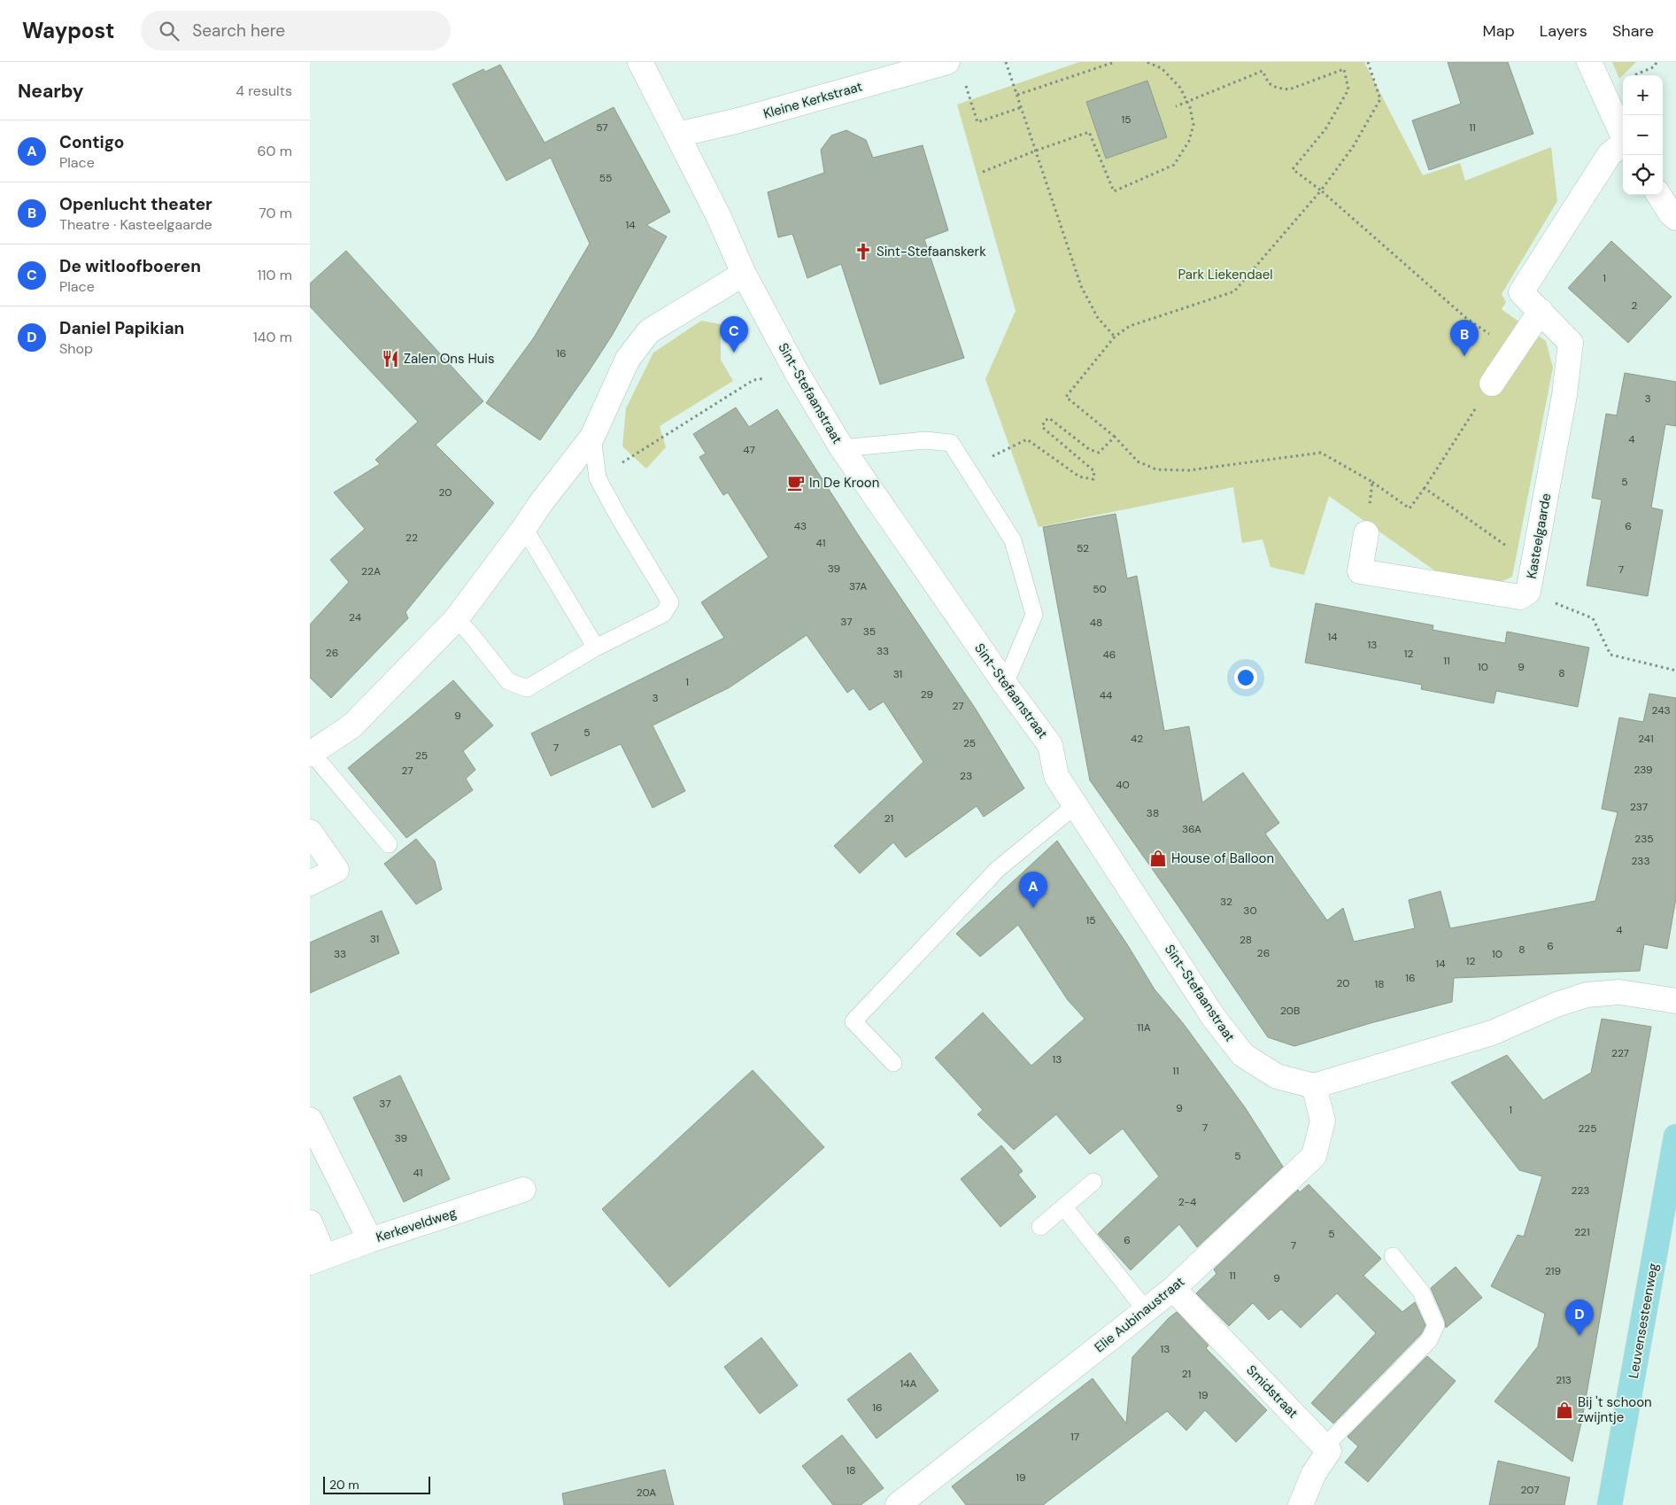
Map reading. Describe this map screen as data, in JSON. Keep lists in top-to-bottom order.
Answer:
{
  "streets": {
    "main road": ["Leuvensesteenweg"],
    "street": [
      "Kleine Kerkstraat",
      "Sint-Stefaanstraat",
      "Kasteelgaarde",
      "Kerkeveldweg",
      "Elie Aubinaustraat",
      "Smidstraat"
    ]
  },
  "crossings": [
    ["Kleine Kerkstraat", "Sint-Stefaanstraat"],
    ["Sint-Stefaanstraat", "Elie Aubinaustraat"],
    ["Elie Aubinaustraat", "Smidstraat"]
  ],
  "parks": ["Park Liekendael"],
  "places": {
    "church": ["Sint-Stefaanskerk"],
    "restaurant": ["Zalen Ons Huis"],
    "cafe": ["In De Kroon"],
    "shop": ["House of Balloon", "Bij 't schoon zwijntje"]
  },
  "house_numbers": [
    "15",
    "57",
    "11",
    "55",
    "14",
    "1",
    "2",
    "16",
    "3",
    "4",
    "47",
    "5",
    "20",
    "43",
    "6",
    "22",
    "41",
    "52",
    "39",
    "7",
    "22A",
    "37A",
    "50",
    "24",
    "37",
    "48",
    "35",
    "14",
    "13",
    "33",
    "26",
    "12",
    "46",
    "11",
    "10",
    "9",
    "8",
    "31",
    "1",
    "29",
    "44",
    "3",
    "27",
    "243",
    "9",
    "5",
    "42",
    "241",
    "25",
    "7",
    "25",
    "239",
    "27",
    "23",
    "40",
    "237",
    "38",
    "21",
    "36A",
    "235",
    "233",
    "32",
    "30",
    "15",
    "4",
    "31",
    "28",
    "6",
    "8",
    "26",
    "33",
    "10",
    "12",
    "14",
    "16",
    "20",
    "18",
    "20B",
    "11A",
    "227",
    "13",
    "11",
    "37",
    "9",
    "1",
    "7",
    "225",
    "39",
    "5",
    "41",
    "223",
    "2-4",
    "221",
    "5",
    "6",
    "7",
    "219",
    "11",
    "9",
    "13",
    "21",
    "213",
    "14A",
    "19",
    "16",
    "17",
    "18",
    "19",
    "207",
    "20A"
  ],
  "scale_bar": "20 m",
  "page": {
    "header": "Waypost",
    "search": "Search here",
    "nav": ["Map", "Layers", "Share"],
    "heading": ["Nearby", "4 results"],
    "map_buttons": ["+", "−"],
    "list": [
      {
        "mark": "A",
        "name": "Contigo",
        "note": "Place",
        "value": "60 m"
      },
      {
        "mark": "B",
        "name": "Openlucht theater",
        "note": "Theatre · Kasteelgaarde",
        "value": "70 m"
      },
      {
        "mark": "C",
        "name": "De witloofboeren",
        "note": "Place",
        "value": "110 m"
      },
      {
        "mark": "D",
        "name": "Daniel Papikian",
        "note": "Shop",
        "value": "140 m"
      }
    ],
    "pins": [
      "C",
      "B",
      "A",
      "D"
    ],
    "scale": "20 m"
  }
}
